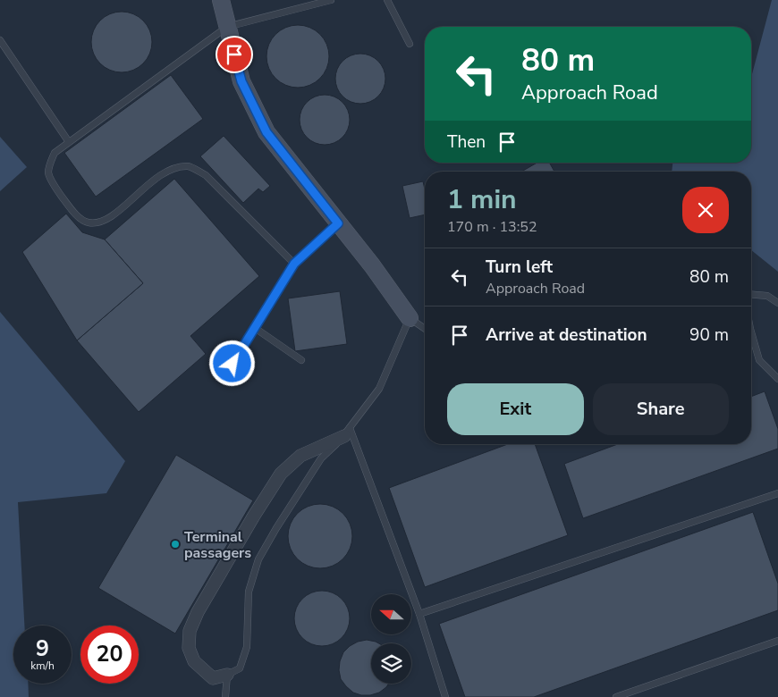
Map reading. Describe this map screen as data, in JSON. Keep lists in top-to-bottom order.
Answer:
{
  "places": ["Terminal passagers"],
  "north": "left",
  "page": {
    "turn": ["80 m", "Approach Road"],
    "then": "Then",
    "heading": ["1 min", "170 m · 13:52"],
    "list": [
      {
        "name": "Turn left",
        "note": "Approach Road",
        "value": "80 m"
      },
      {
        "name": "Arrive at destination",
        "value": "90 m"
      }
    ],
    "buttons": ["Exit", "Share"],
    "speed": "9 km/h",
    "limit": "20"
  }
}
